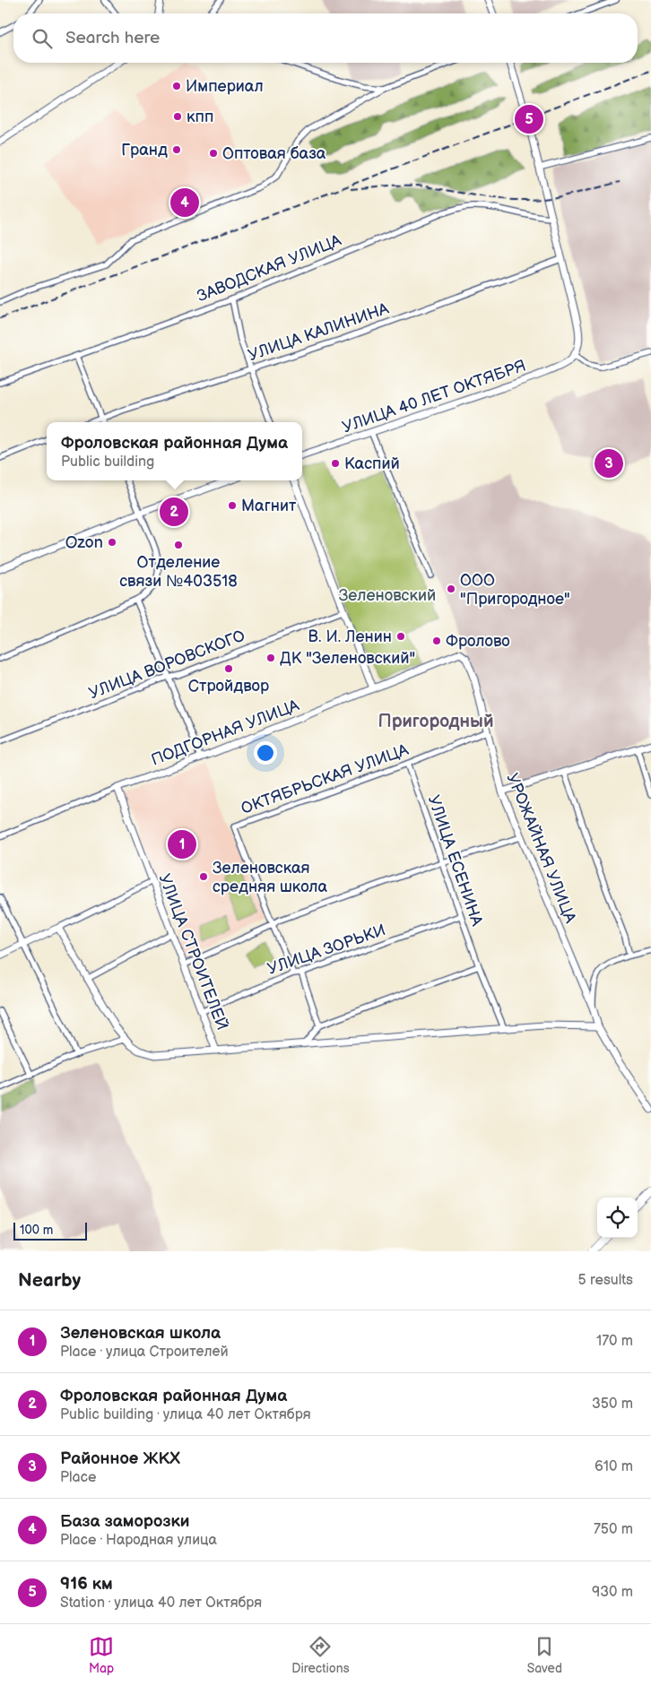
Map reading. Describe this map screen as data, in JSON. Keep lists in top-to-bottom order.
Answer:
{
  "streets": {
    "street": [
      "ЗАВОДСКАЯ УЛИЦА",
      "УЛИЦА КАЛИНИНА",
      "УЛИЦА 40 ЛЕТ ОКТЯБРЯ",
      "УЛИЦА ВОРОВСКОГО",
      "ПОДГОРНАЯ УЛИЦА",
      "ОКТЯБРЬСКАЯ УЛИЦА",
      "УРОЖАЙНАЯ УЛИЦА",
      "УЛИЦА ЕСЕНИНА",
      "УЛИЦА ЗОРЬКИ",
      "УЛИЦА СТРОИТЕЛЕЙ"
    ]
  },
  "crossings": [
    ["ПОДГОРНАЯ УЛИЦА", "УРОЖАЙНАЯ УЛИЦА"],
    ["ПОДГОРНАЯ УЛИЦА", "УЛИЦА СТРОИТЕЛЕЙ"],
    ["ОКТЯБРЬСКАЯ УЛИЦА", "УРОЖАЙНАЯ УЛИЦА"],
    ["ОКТЯБРЬСКАЯ УЛИЦА", "УЛИЦА ЕСЕНИНА"],
    ["УЛИЦА ЕСЕНИНА", "УЛИЦА ЗОРЬКИ"],
    ["УЛИЦА ЗОРЬКИ", "УЛИЦА СТРОИТЕЛЕЙ"]
  ],
  "districts": ["Пригородный"],
  "parks": ["Зеленовский"],
  "places": [
    "Империал",
    "кпп",
    "Гранд",
    "Оптовая база",
    "Каспий",
    "Магнит",
    "Ozon",
    "Отделение связи №403518",
    "ООО \"Пригородное\"",
    "В. И. Ленин",
    "Фролово",
    "ДК \"Зеленовский\"",
    "Стройдвор",
    "Зеленовская средняя школа"
  ],
  "scale_bar": "100 m",
  "page": {
    "search": "Search here",
    "pins": [
      "5",
      "4",
      "3",
      "2",
      "1"
    ],
    "popup": ["Фроловская районная Дума", "Public building"],
    "scale": "100 m",
    "heading": ["Nearby", "5 results"],
    "list": [
      {
        "mark": "1",
        "name": "Зеленовская школа",
        "note": "Place · улица Строителей",
        "value": "170 m"
      },
      {
        "mark": "2",
        "name": "Фроловская районная Дума",
        "note": "Public building · улица 40 лет Октября",
        "value": "350 m"
      },
      {
        "mark": "3",
        "name": "Районное ЖКХ",
        "note": "Place",
        "value": "610 m"
      },
      {
        "mark": "4",
        "name": "База заморозки",
        "note": "Place · Народная улица",
        "value": "750 m"
      },
      {
        "mark": "5",
        "name": "916 км",
        "note": "Station · улица 40 лет Октября",
        "value": "930 m"
      }
    ],
    "nav": ["Map", "Directions", "Saved"]
  }
}
